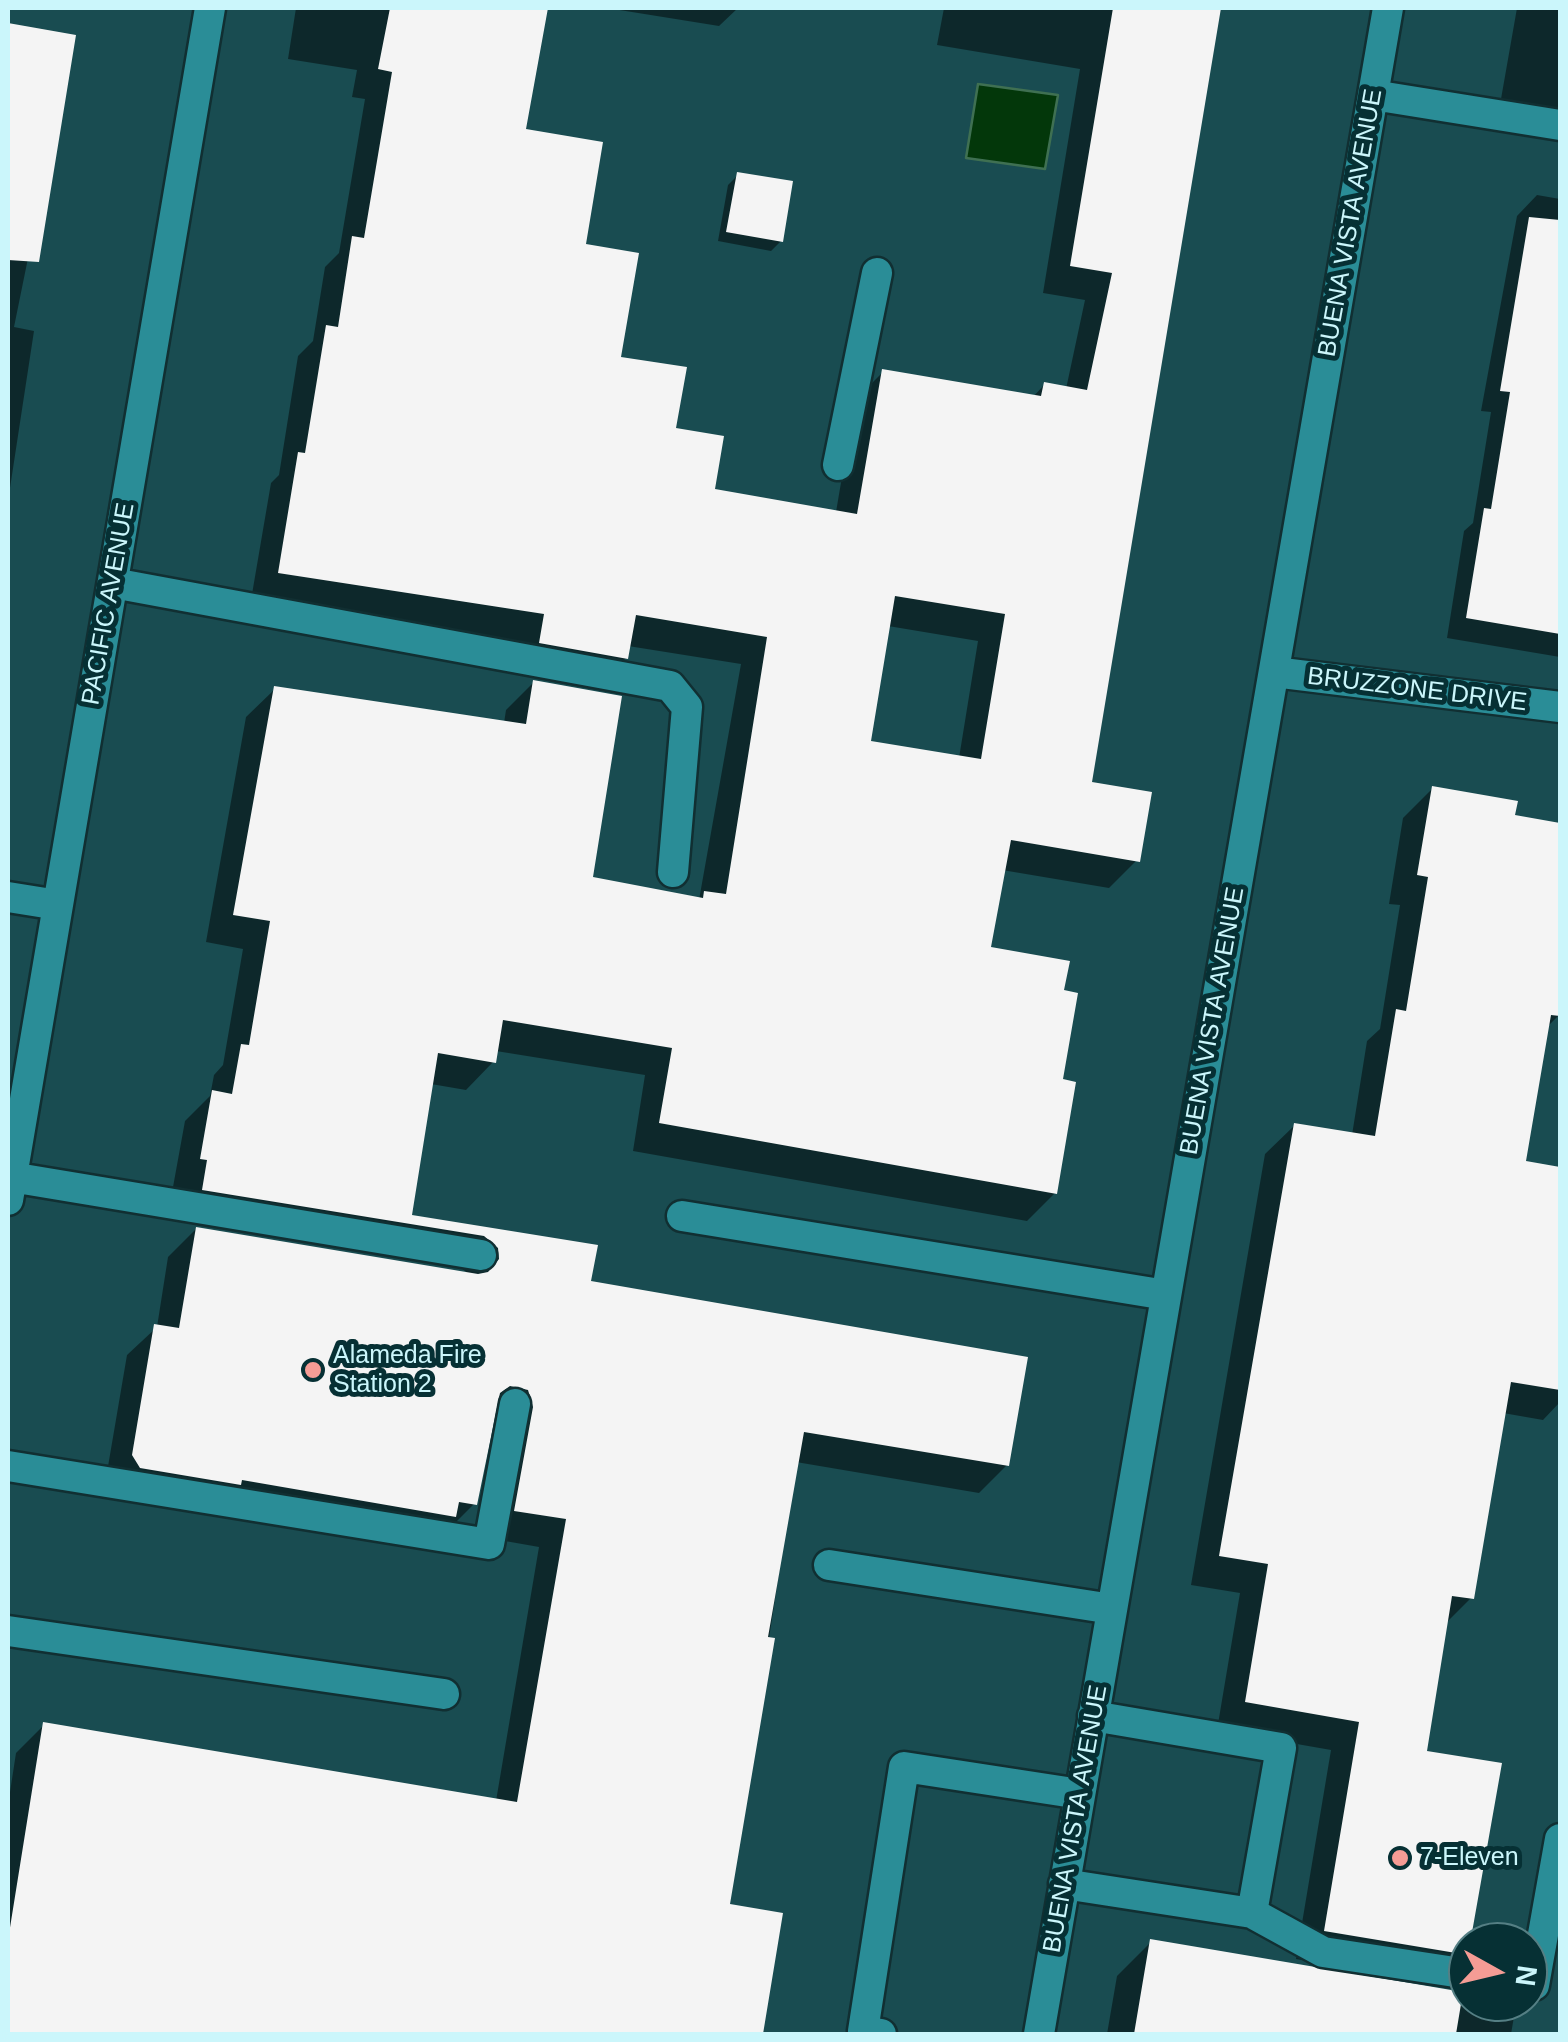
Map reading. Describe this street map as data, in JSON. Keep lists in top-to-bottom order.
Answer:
{
  "streets": {
    "street": ["BUENA VISTA AVENUE", "PACIFIC AVENUE", "BRUZZONE DRIVE"]
  },
  "crossings": [
    ["BUENA VISTA AVENUE", "BRUZZONE DRIVE"]
  ],
  "places": ["Alameda Fire Station 2", "7-Eleven"],
  "north": "right"
}
